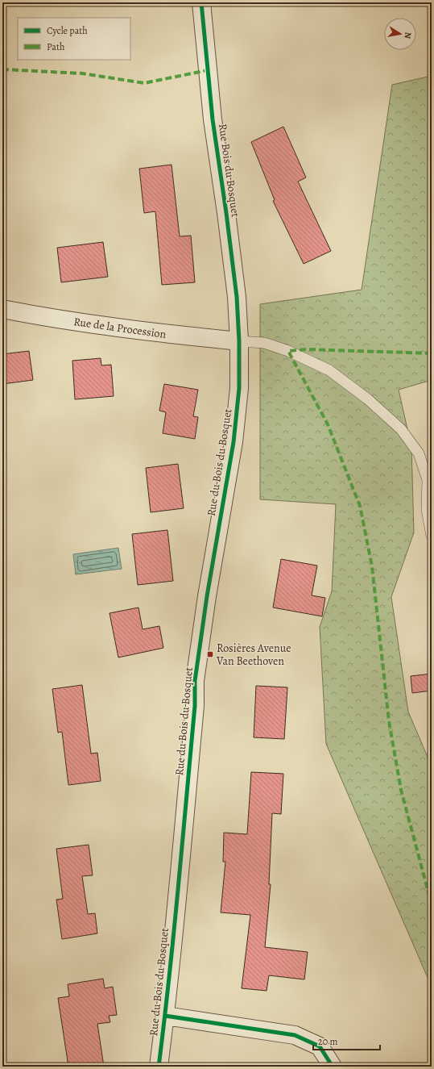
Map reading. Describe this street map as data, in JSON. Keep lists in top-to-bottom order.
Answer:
{
  "streets": {
    "street": ["Rue Bois du Bosquet", "Rue de la Procession", "Rue du Bois du Bosquet"]
  },
  "crossings": [
    ["Rue Bois du Bosquet", "Rue de la Procession"],
    ["Rue Bois du Bosquet", "Rue du Bois du Bosquet"],
    ["Rue de la Procession", "Rue du Bois du Bosquet"]
  ],
  "places": {
    "transit": ["Rosières Avenue Van Beethoven"]
  },
  "legend": ["Cycle path", "Path"],
  "scale_bar": "20 m",
  "north": "right"
}
